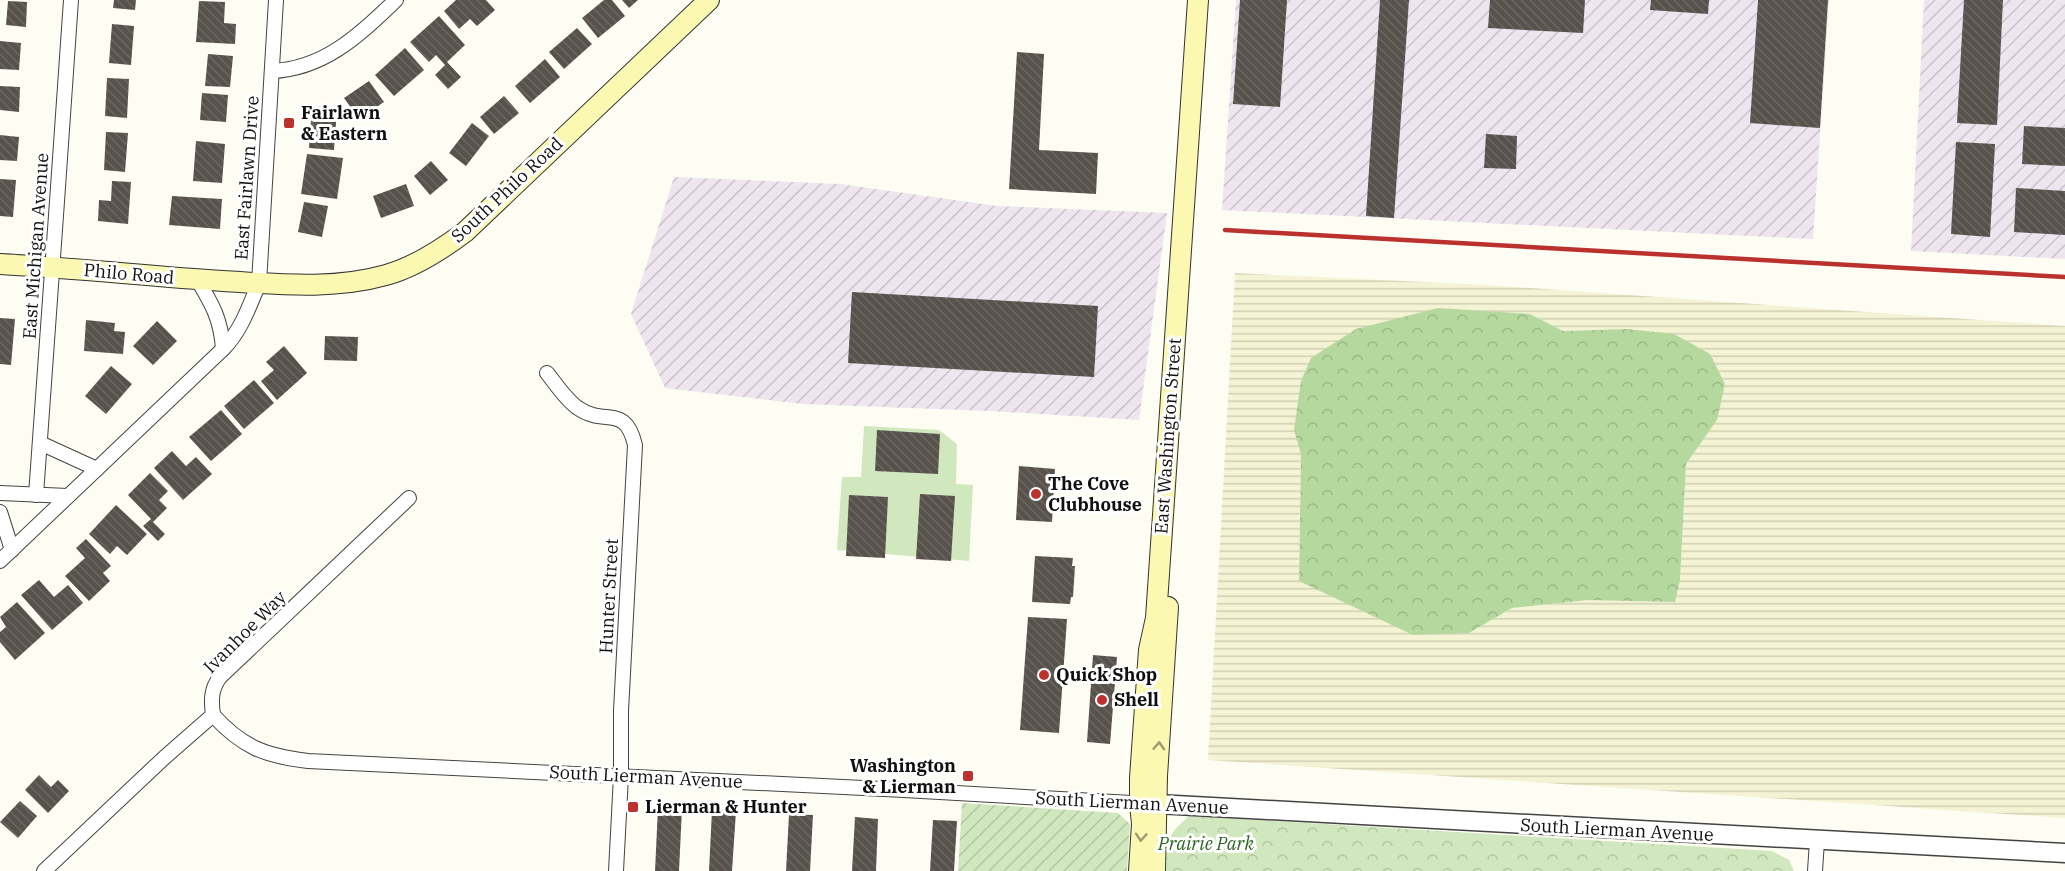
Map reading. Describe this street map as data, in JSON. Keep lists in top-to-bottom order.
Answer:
{
  "streets": {
    "main road": ["South Philo Road", "Philo Road", "East Washington Street"],
    "street": [
      "East Fairlawn Drive",
      "East Michigan Avenue",
      "Hunter Street",
      "Ivanhoe Way",
      "South Lierman Avenue"
    ]
  },
  "crossings": [
    ["East Fairlawn Drive", "South Philo Road"],
    ["East Fairlawn Drive", "Philo Road"],
    ["South Philo Road", "Philo Road"],
    ["East Michigan Avenue", "Philo Road"],
    ["East Washington Street", "South Lierman Avenue"],
    ["Hunter Street", "South Lierman Avenue"],
    ["Ivanhoe Way", "South Lierman Avenue"]
  ],
  "parks": ["Prairie Park"],
  "places": {
    "transit": ["Fairlawn & Eastern", "Washington & Lierman", "Lierman & Hunter"],
    "other": ["The Cove Clubhouse", "Quick Shop", "Shell"]
  }
}
